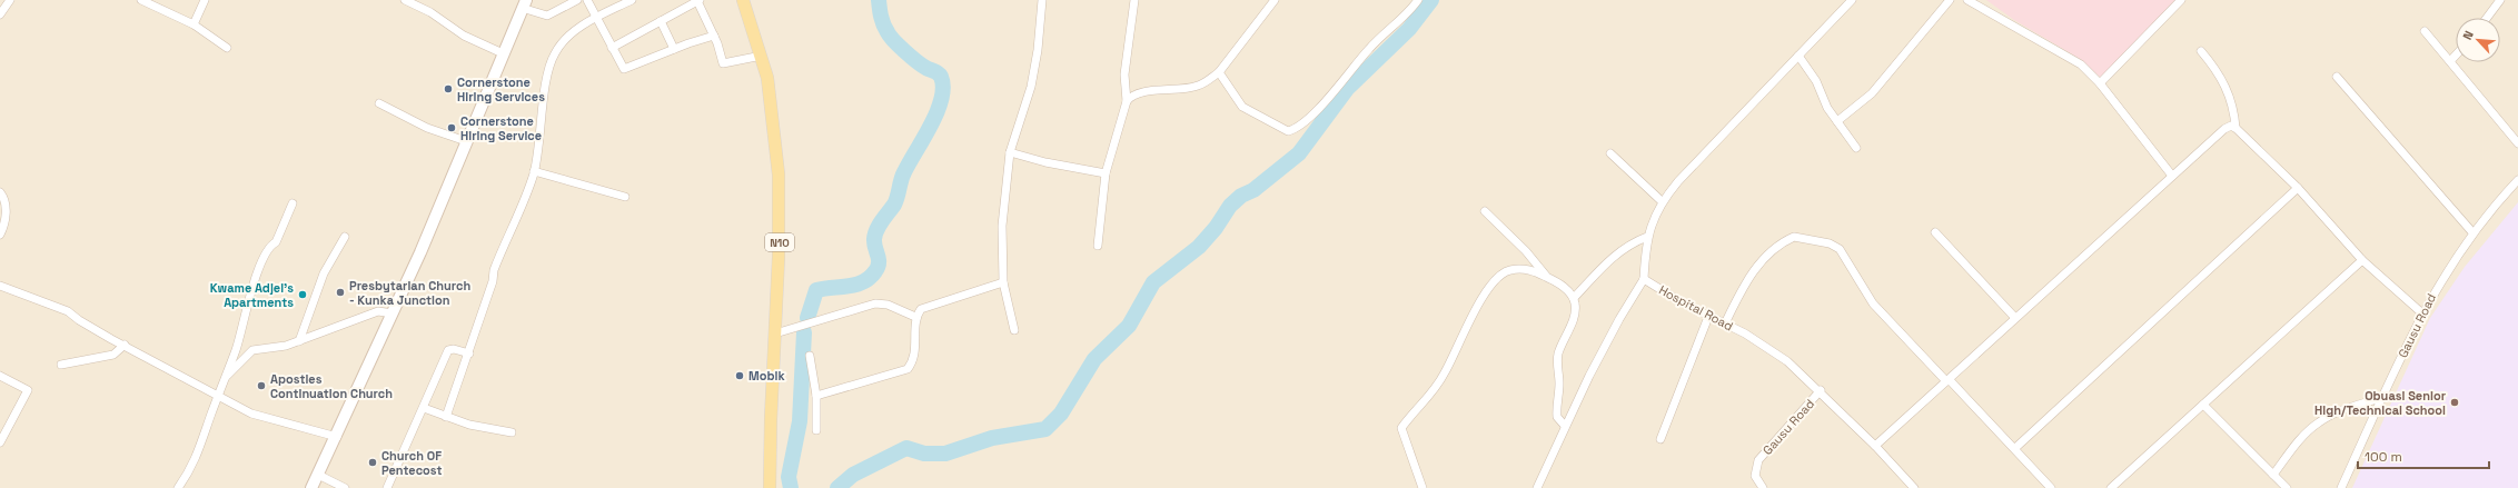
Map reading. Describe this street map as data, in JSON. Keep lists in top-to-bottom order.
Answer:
{
  "streets": {
    "main road": ["N10"],
    "street": ["Hospital Road", "Gausu Road"]
  },
  "crossings": [
    ["Hospital Road", "Gausu Road"]
  ],
  "places": [
    "Cornerstone Hiring Services",
    "Cornerstone Hiring Service",
    "Presbytarian Church - Kunka Junction",
    "Kwame Adjei's Apartments",
    "Mobik",
    "Apostles Continuation Church",
    "Obuasi Senior High/Technical School",
    "Church OF Pentecost"
  ],
  "scale_bar": "100 m",
  "north": "top left"
}
